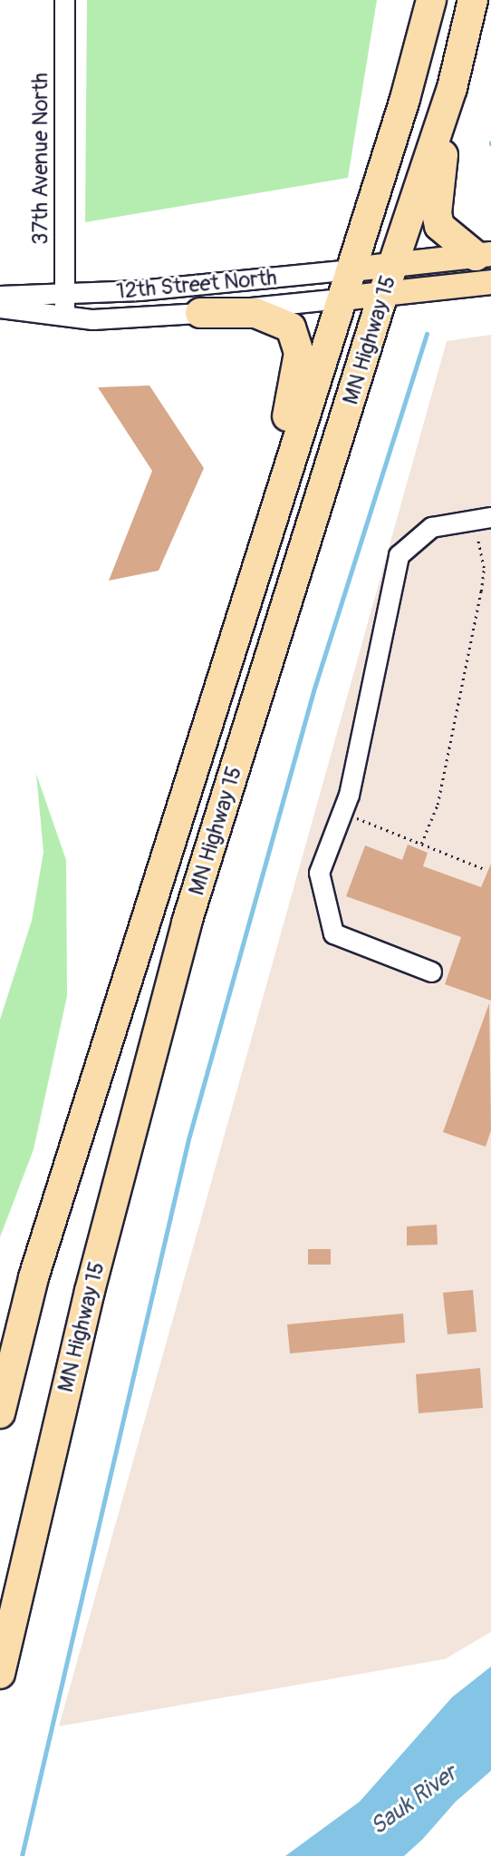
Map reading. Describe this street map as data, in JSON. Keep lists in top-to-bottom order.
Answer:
{
  "streets": {
    "highway": ["MN Highway 15"],
    "main road": ["12th Street North"],
    "street": ["37th Avenue North"]
  },
  "crossings": [
    ["37th Avenue North", "12th Street North"],
    ["12th Street North", "MN Highway 15"]
  ],
  "water": ["Sauk River"]
}
